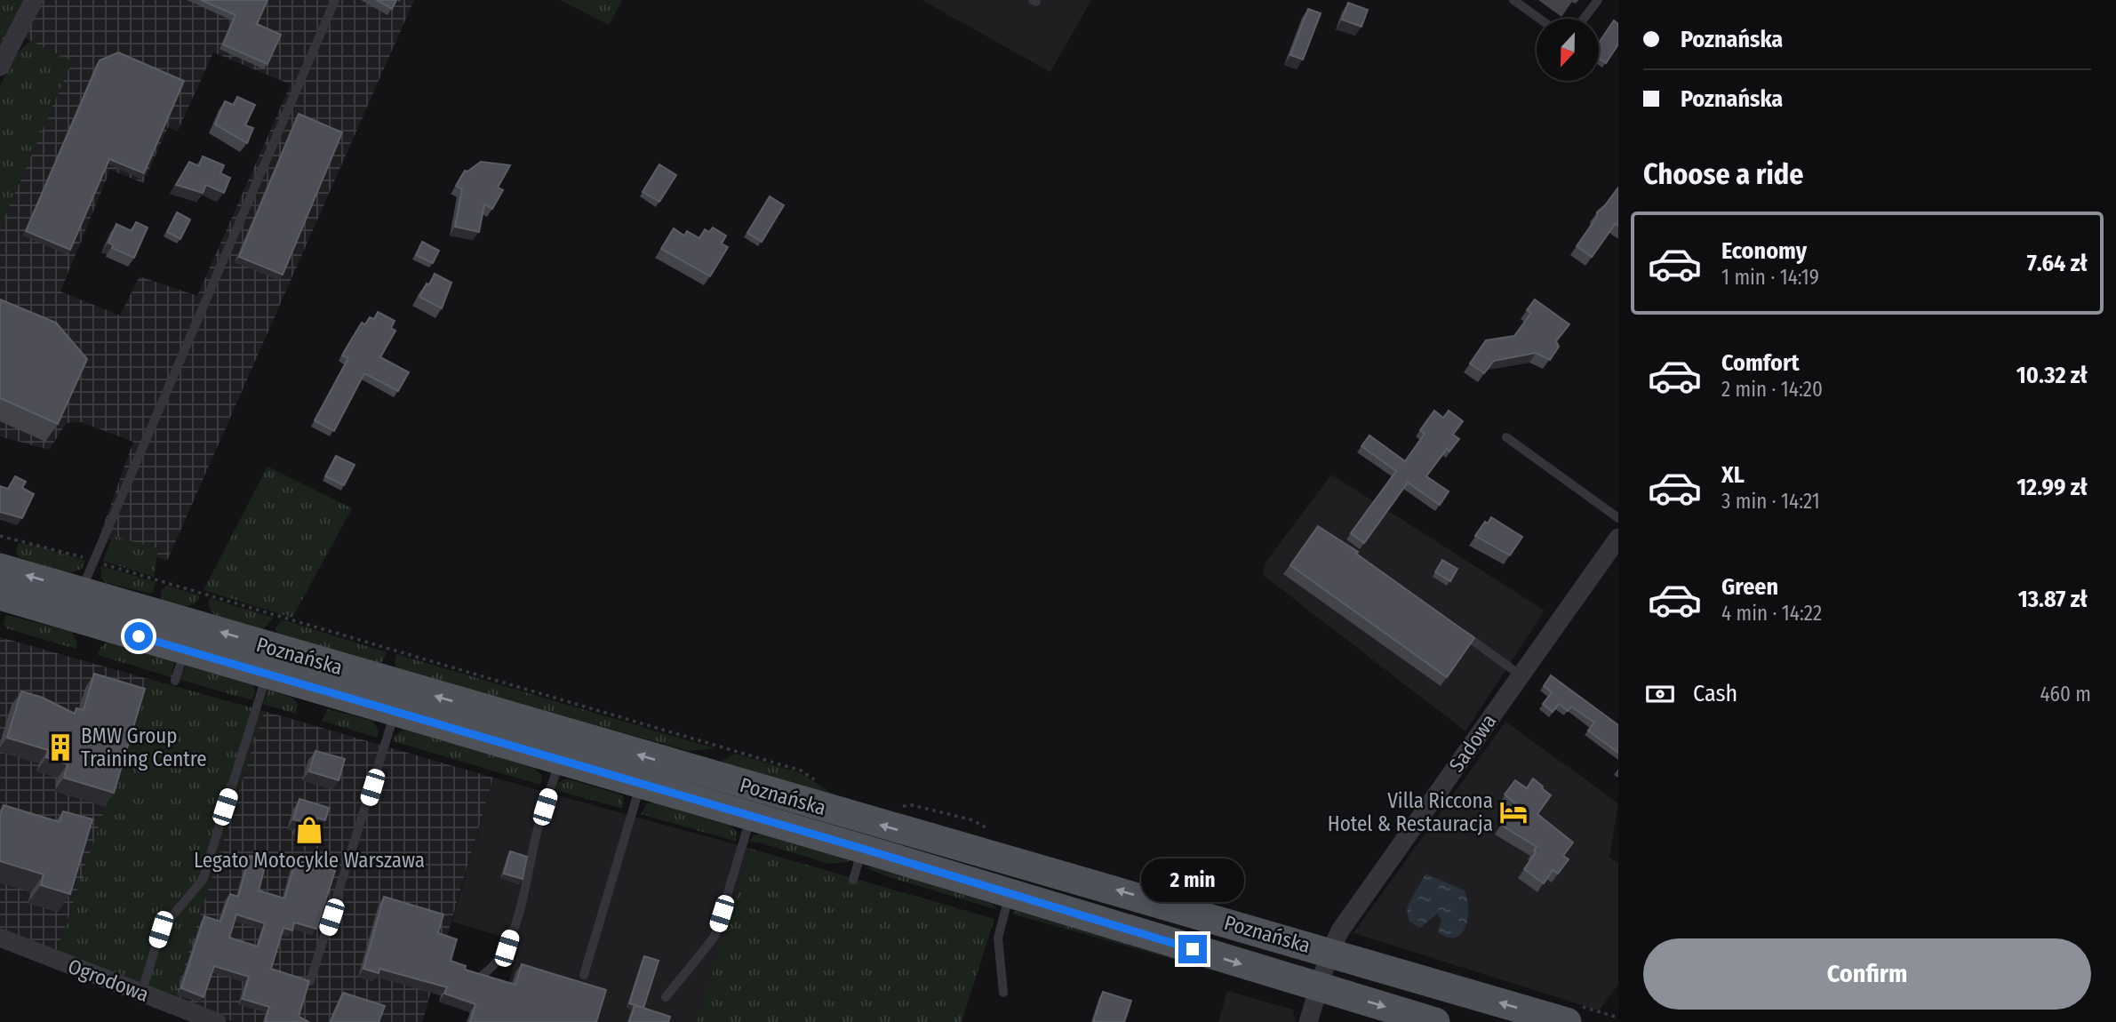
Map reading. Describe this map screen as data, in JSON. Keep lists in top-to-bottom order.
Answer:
{
  "streets": {
    "main road": ["Poznańska"],
    "street": ["Sadowa", "Ogrodowa"]
  },
  "crossings": [
    ["Poznańska", "Sadowa"]
  ],
  "places": {
    "building": ["BMW Group Training Centre"],
    "hotel": ["Villa Riccona Hotel & Restauracja"],
    "shop": ["Legato Motocykle Warszawa"]
  },
  "north": "bottom",
  "page": {
    "banner": ["Poznańska", "Poznańska"],
    "heading": "Choose a ride",
    "list": [
      {
        "name": "Economy",
        "note": "1 min · 14:19",
        "value": "7.64 zł"
      },
      {
        "name": "Comfort",
        "note": "2 min · 14:20",
        "value": "10.32 zł"
      },
      {
        "name": "XL",
        "note": "3 min · 14:21",
        "value": "12.99 zł"
      },
      {
        "name": "Green",
        "note": "4 min · 14:22",
        "value": "13.87 zł"
      }
    ],
    "pay": ["Cash", "460 m"],
    "bubble": "2 min",
    "buttons": "Confirm"
  }
}
